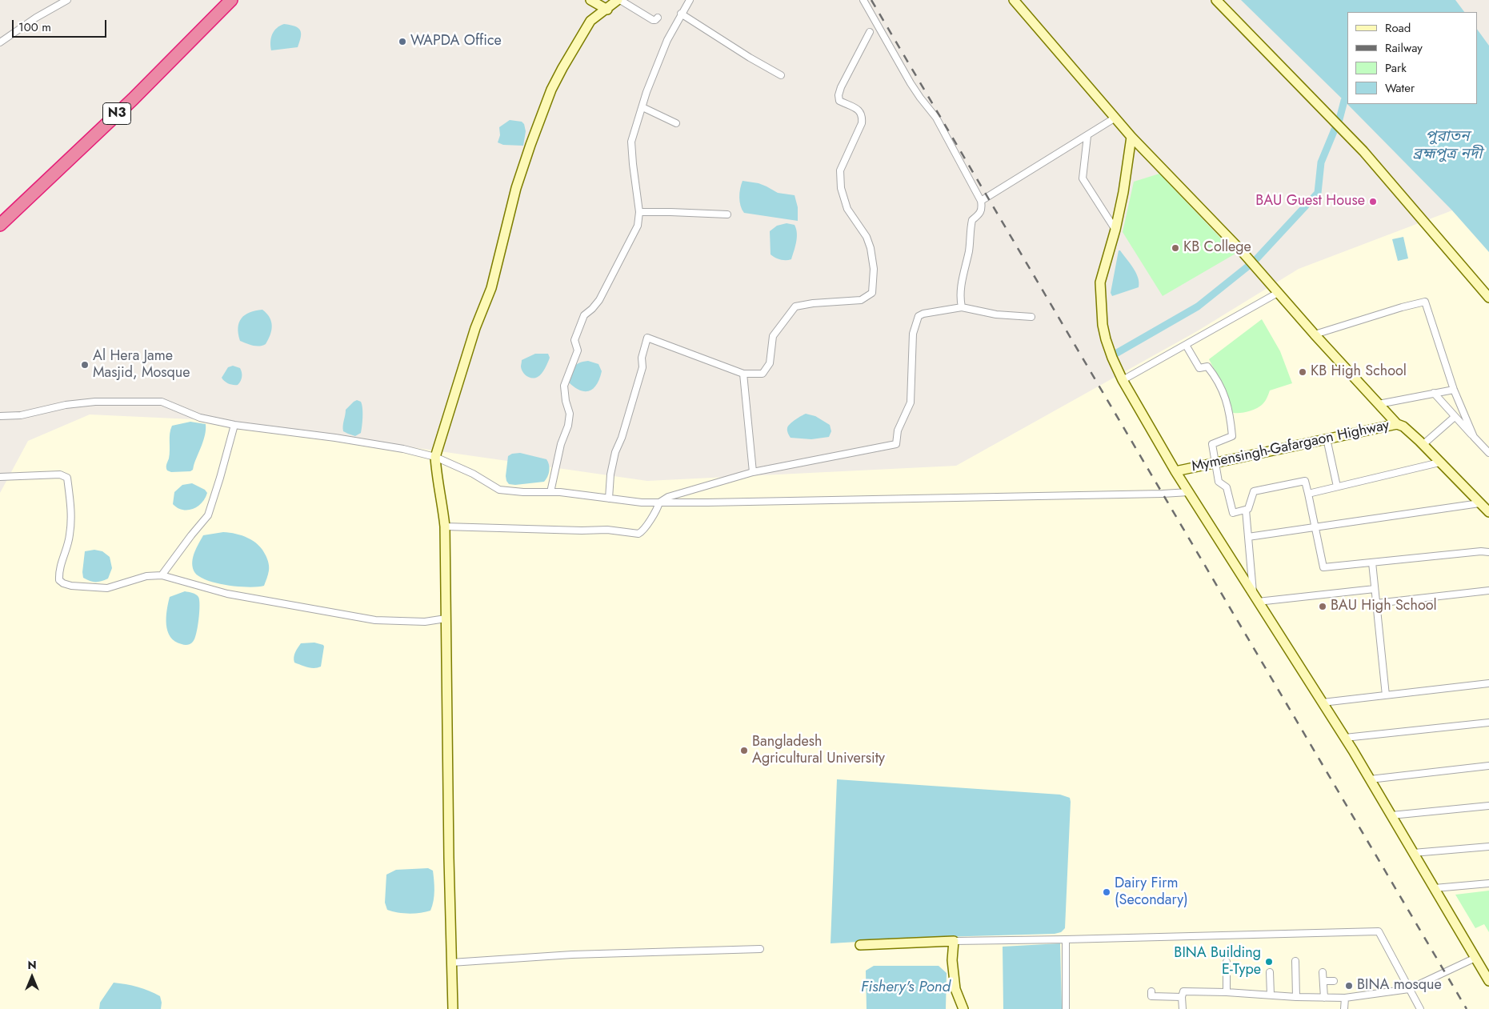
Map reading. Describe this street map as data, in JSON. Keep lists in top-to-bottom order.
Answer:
{
  "streets": {
    "highway": ["N3"],
    "street": ["Mymensingh-Gafargaon Highway"]
  },
  "water": ["পুরাতন ব্রহ্মপুত্র নদী", "Fishery's Pond"],
  "places": [
    "WAPDA Office",
    "BAU Guest House",
    "KB College",
    "Al Hera Jame Masjid, Mosque",
    "KB High School",
    "BAU High School",
    "Bangladesh Agricultural University",
    "Dairy Firm (Secondary)",
    "BINA Building E-Type",
    "BINA mosque"
  ],
  "legend": [
    "Road",
    "Railway",
    "Park",
    "Water"
  ],
  "scale_bar": "100 m",
  "north": "top"
}
